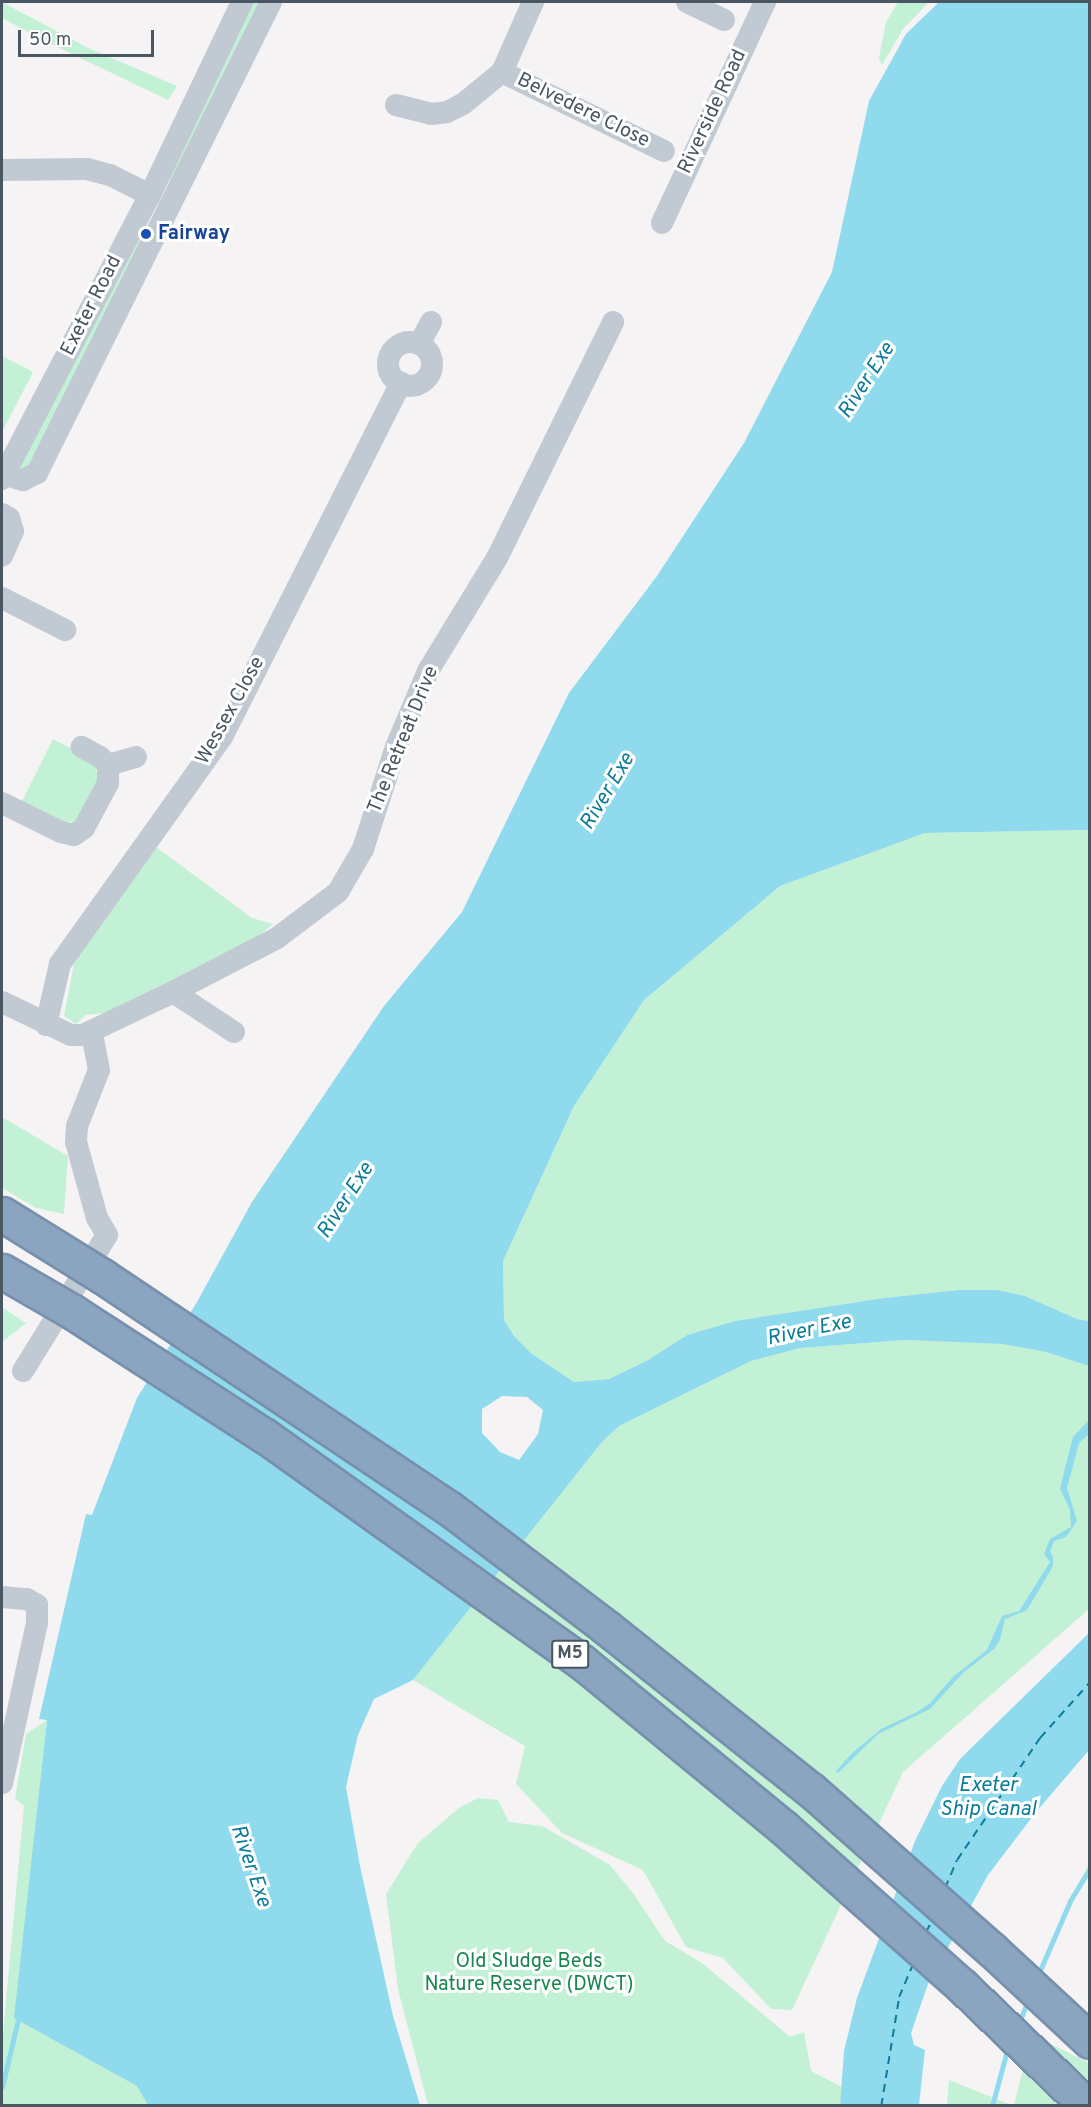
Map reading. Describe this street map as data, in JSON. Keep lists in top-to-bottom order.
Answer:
{
  "streets": {
    "highway": ["M5"],
    "street": [
      "Belvedere Close",
      "Riverside Road",
      "Exeter Road",
      "Wessex Close",
      "The Retreat Drive"
    ]
  },
  "crossings": [
    ["Wessex Close", "The Retreat Drive"]
  ],
  "water": ["River Exe", "Exeter Ship Canal"],
  "parks": ["Old Sludge Beds Nature Reserve (DWCT)"],
  "places": ["Fairway"],
  "scale_bar": "50 m"
}
